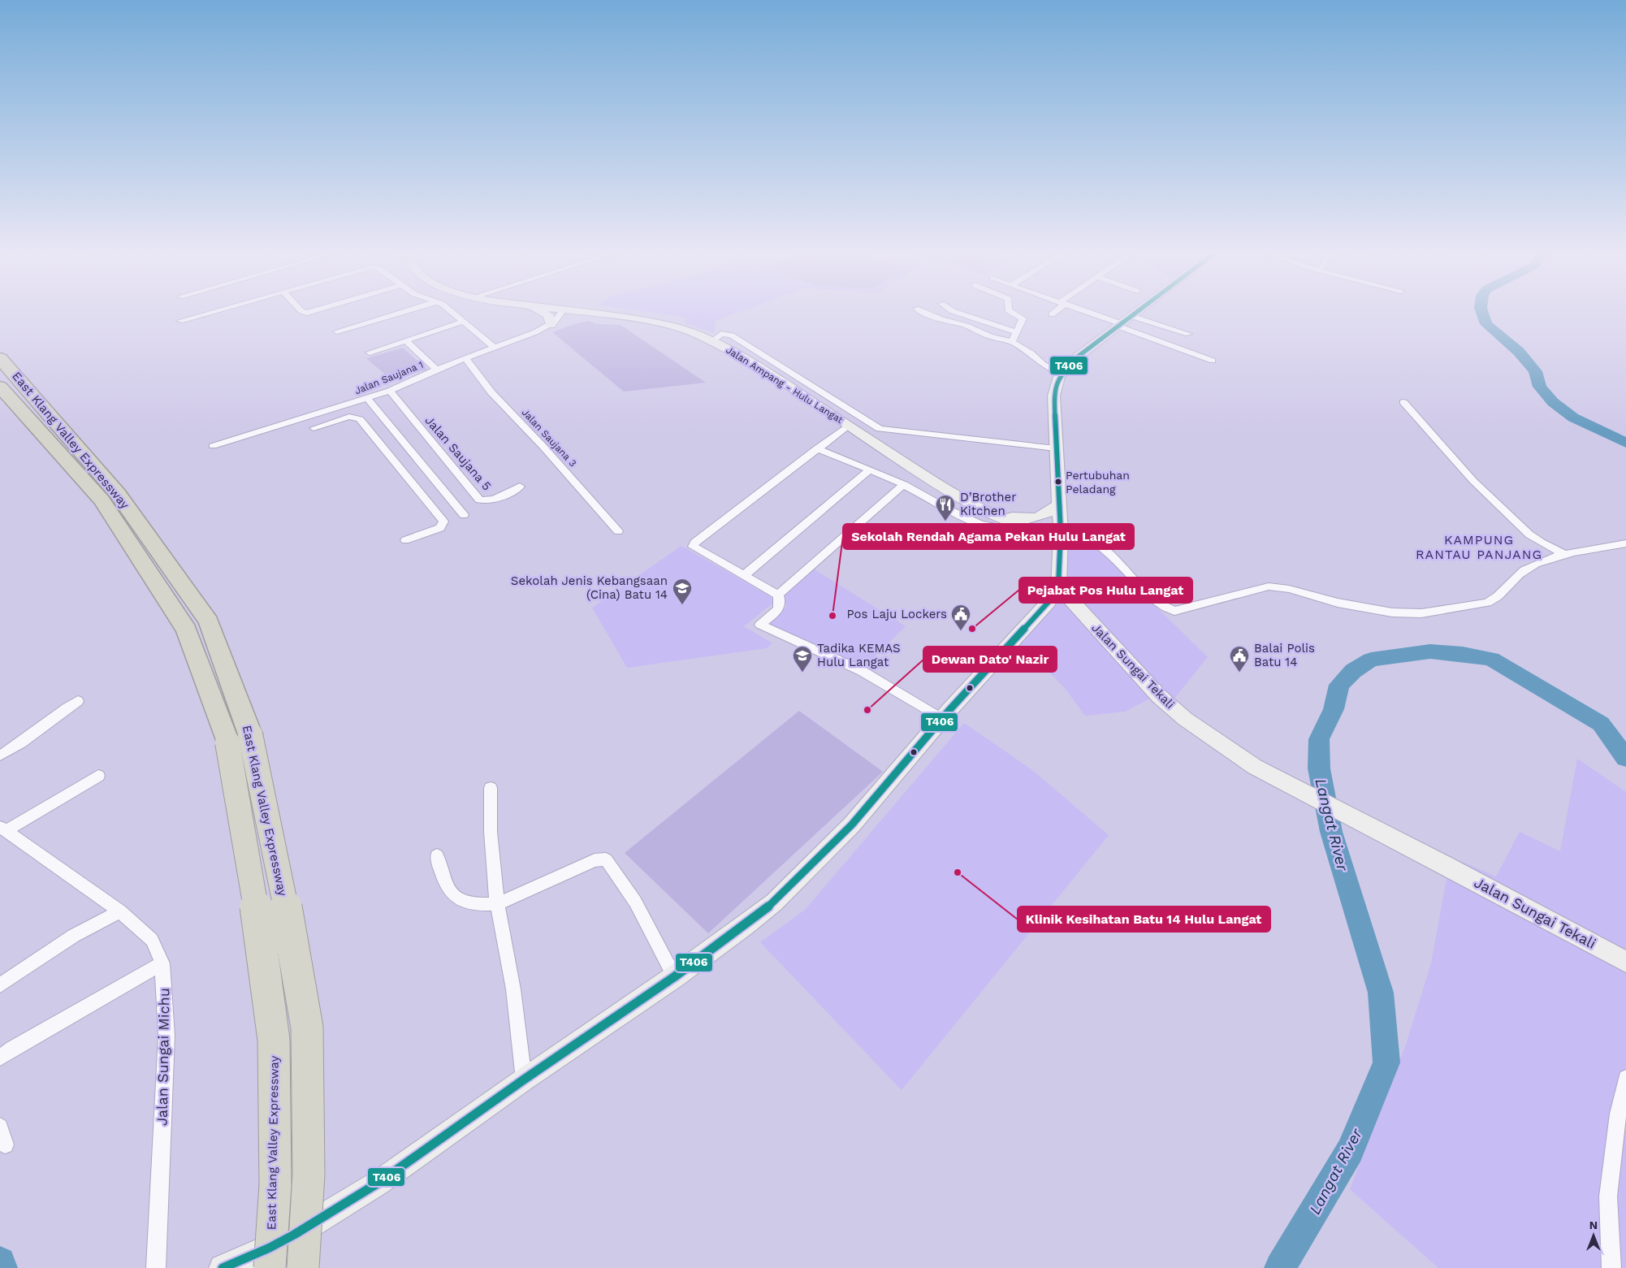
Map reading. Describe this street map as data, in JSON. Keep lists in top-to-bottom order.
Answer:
{
  "streets": {
    "highway": ["East Klang Valley Expressway"],
    "street": [
      "Jalan Saujana 1",
      "Jalan Ampang - Hulu Langat",
      "Jalan Saujana 3",
      "Jalan Saujana 5",
      "Jalan Sungai Tekali",
      "Jalan Sungai Michu"
    ]
  },
  "crossings": [
    ["Jalan Saujana 1", "Jalan Saujana 3"],
    ["Jalan Saujana 1", "Jalan Saujana 5"]
  ],
  "districts": ["KAMPUNG RANTAU PANJANG"],
  "water": ["Langat River"],
  "places": {
    "other": [
      "Pertubuhan Peladang",
      "Sekolah Rendah Agama Pekan Hulu Langat",
      "Pejabat Pos Hulu Langat",
      "Dewan Dato' Nazir",
      "Klinik Kesihatan Batu 14 Hulu Langat"
    ],
    "restaurant": ["D’Brother Kitchen"],
    "school or university": ["Sekolah Jenis Kebangsaan (Cina) Batu 14", "Tadika KEMAS Hulu Langat"],
    "public building": ["Pos Laju Lockers", "Balai Polis Batu 14"]
  },
  "lines": ["transit line T406"],
  "north": "top"
}
